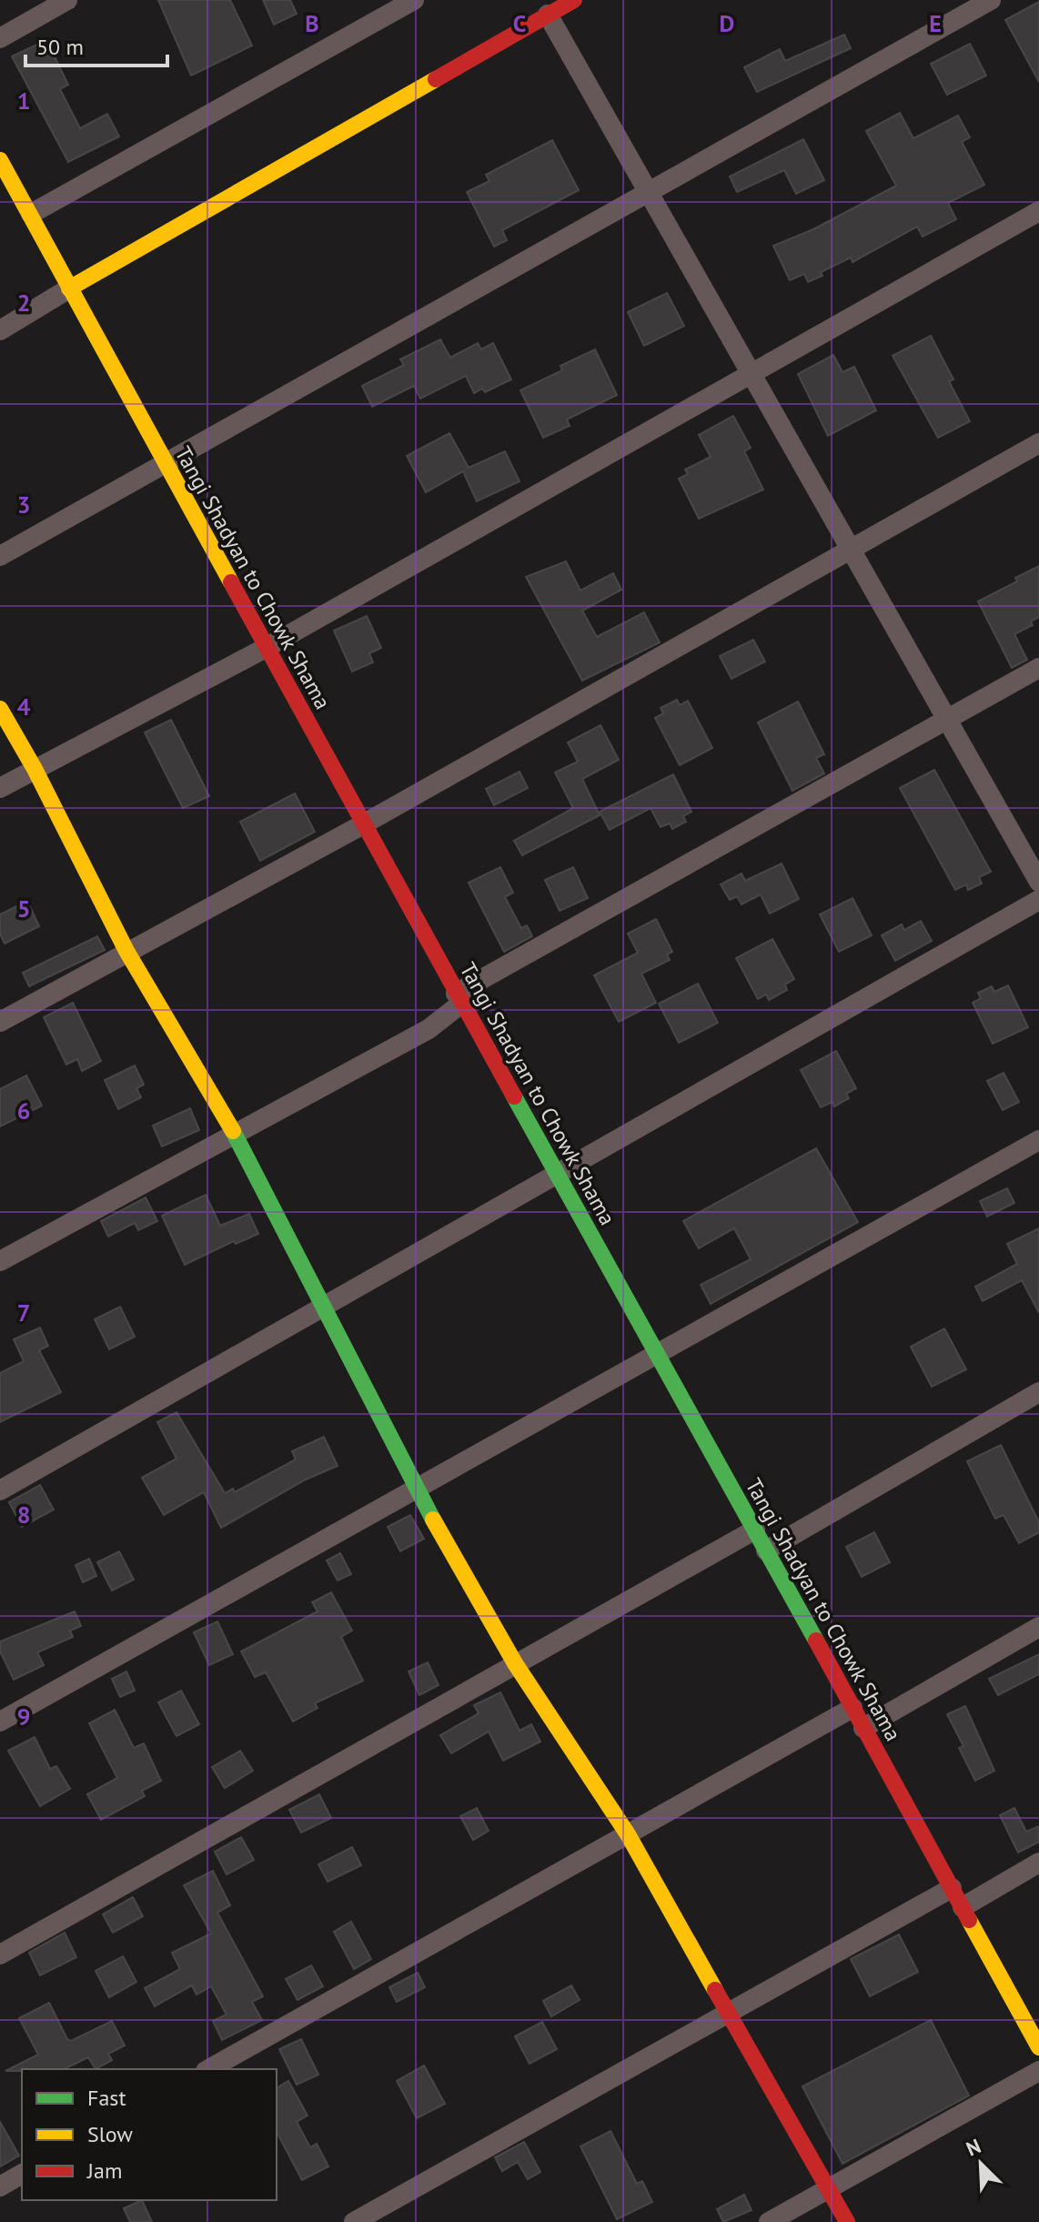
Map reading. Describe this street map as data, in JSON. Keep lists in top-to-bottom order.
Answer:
{
  "streets": {
    "main road": ["Tangi Shadyan to Chowk Shama"]
  },
  "legend": ["Fast", "Slow", "Jam"],
  "scale_bar": "50 m",
  "north": "top left",
  "grid": {
    "columns": [
      "B",
      "C",
      "D",
      "E"
    ],
    "rows": [
      "1",
      "2",
      "3",
      "4",
      "5",
      "6",
      "7",
      "8",
      "9"
    ]
  }
}
